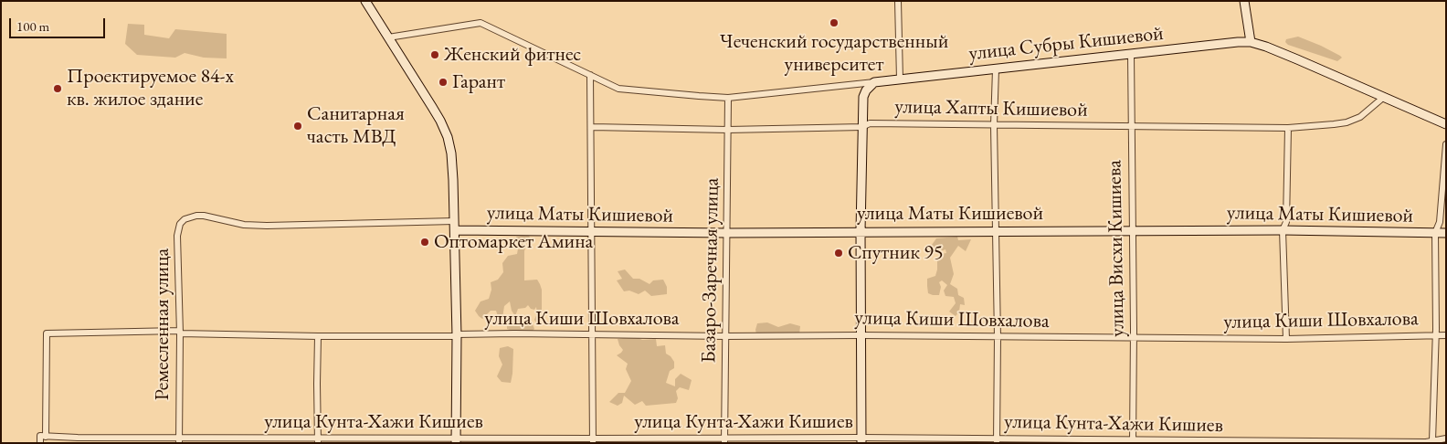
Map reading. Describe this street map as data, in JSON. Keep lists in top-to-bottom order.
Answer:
{
  "streets": {
    "street": [
      "улица Субры Кишиевой",
      "улица Хапты Кишиевой",
      "улица Маты Кишиевой",
      "улица Висхи Кишиева",
      "Базаро-Заречная улица",
      "улица Киши Шовхалова",
      "Ремесленная улица",
      "улица Кунта-Хажи Кишиев"
    ]
  },
  "crossings": [
    ["улица Субры Кишиевой", "улица Хапты Кишиевой"],
    ["улица Субры Кишиевой", "улица Висхи Кишиева"],
    ["улица Субры Кишиевой", "Базаро-Заречная улица"],
    ["улица Хапты Кишиевой", "улица Висхи Кишиева"],
    ["улица Хапты Кишиевой", "Базаро-Заречная улица"],
    ["улица Маты Кишиевой", "улица Висхи Кишиева"],
    ["улица Маты Кишиевой", "Базаро-Заречная улица"],
    ["улица Висхи Кишиева", "улица Киши Шовхалова"],
    ["улица Висхи Кишиева", "улица Кунта-Хажи Кишиев"],
    ["Базаро-Заречная улица", "улица Киши Шовхалова"],
    ["Базаро-Заречная улица", "улица Кунта-Хажи Кишиев"],
    ["улица Киши Шовхалова", "Ремесленная улица"],
    ["улица Киши Шовхалова", "улица Кунта-Хажи Кишиев"],
    ["Ремесленная улица", "улица Кунта-Хажи Кишиев"]
  ],
  "places": [
    "Чеченский государственный университет",
    "Женский фитнес",
    "Гарант",
    "Проектируемое 84-х кв. жилое здание",
    "Санитарная часть МВД",
    "Оптомаркет Амина",
    "Спутник 95"
  ],
  "scale_bar": "100 m"
}
